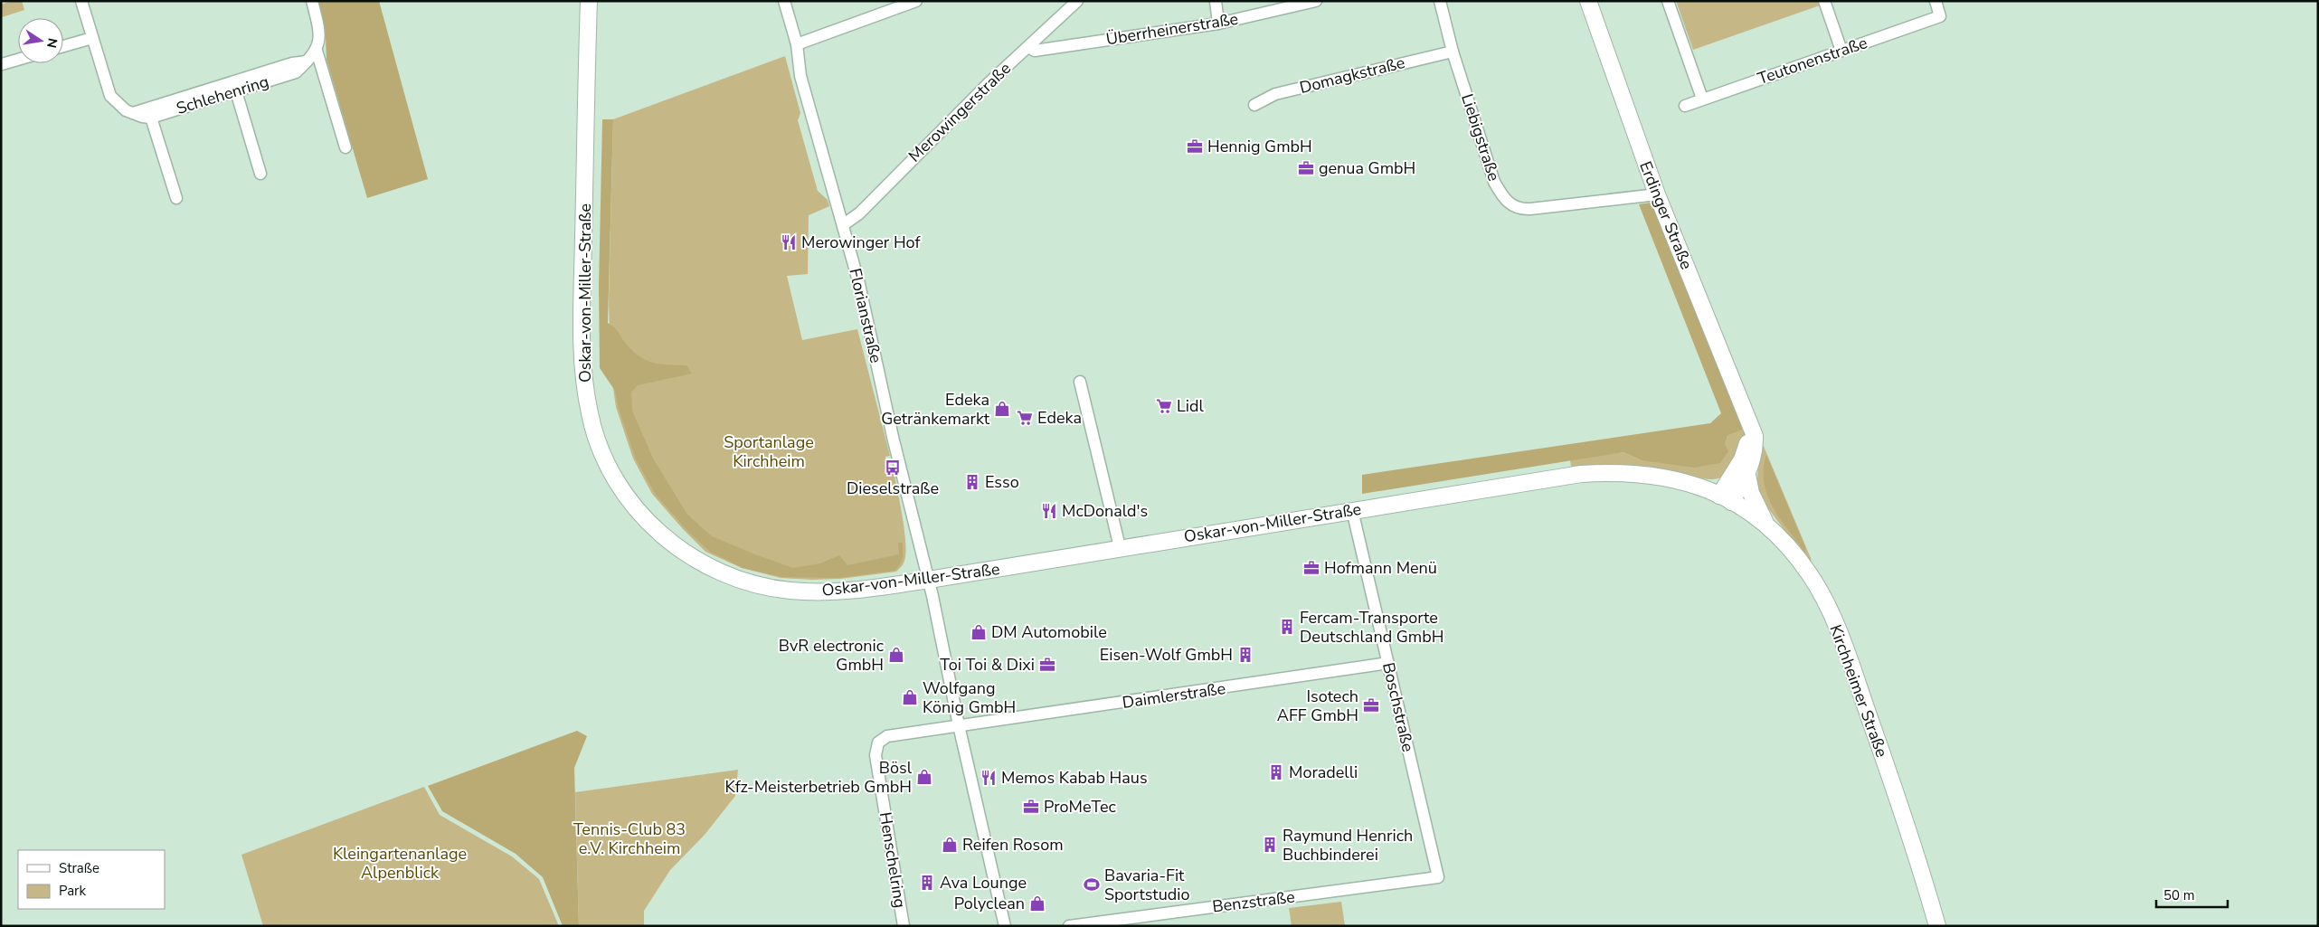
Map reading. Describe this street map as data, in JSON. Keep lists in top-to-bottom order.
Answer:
{
  "streets": {
    "main road": ["Erdinger Straße", "Oskar-von-Miller-Straße", "Kirchheimer Straße"],
    "street": [
      "Überrheinerstraße",
      "Teutonenstraße",
      "Domagkstraße",
      "Schlehenring",
      "Merowingerstraße",
      "Liebigstraße",
      "Florianstraße",
      "Daimlerstraße",
      "Boschstraße",
      "Henschelring",
      "Benzstraße"
    ]
  },
  "crossings": [
    ["Überrheinerstraße", "Merowingerstraße"],
    ["Domagkstraße", "Liebigstraße"],
    ["Merowingerstraße", "Florianstraße"],
    ["Liebigstraße", "Erdinger Straße"],
    ["Erdinger Straße", "Oskar-von-Miller-Straße"],
    ["Erdinger Straße", "Kirchheimer Straße"],
    ["Oskar-von-Miller-Straße", "Florianstraße"],
    ["Oskar-von-Miller-Straße", "Kirchheimer Straße"],
    ["Oskar-von-Miller-Straße", "Boschstraße"],
    ["Daimlerstraße", "Boschstraße"],
    ["Daimlerstraße", "Henschelring"],
    ["Boschstraße", "Benzstraße"]
  ],
  "parks": ["Sportanlage Kirchheim", "Tennis-Club 83 e.V. Kirchheim", "Kleingartenanlage Alpenblick"],
  "places": {
    "office": [
      "Hennig GmbH",
      "genua GmbH",
      "Hofmann Menü",
      "Toi Toi & Dixi",
      "Isotech AFF GmbH",
      "ProMeTec"
    ],
    "restaurant": ["Merowinger Hof", "McDonald's", "Memos Kabab Haus"],
    "supermarket": ["Lidl", "Edeka"],
    "shop": [
      "Edeka Getränkemarkt",
      "DM Automobile",
      "BvR electronic GmbH",
      "Wolfgang König GmbH",
      "Bösl Kfz-Meisterbetrieb GmbH",
      "Reifen Rosom",
      "Polyclean"
    ],
    "bus stop": ["Dieselstraße"],
    "building": [
      "Esso",
      "Fercam-Transporte Deutschland GmbH",
      "Eisen-Wolf GmbH",
      "Moradelli",
      "Raymund Henrich Buchbinderei",
      "Ava Lounge"
    ],
    "sports": ["Bavaria-Fit Sportstudio"]
  },
  "legend": ["Straße", "Park"],
  "scale_bar": "50 m",
  "north": "right"
}
